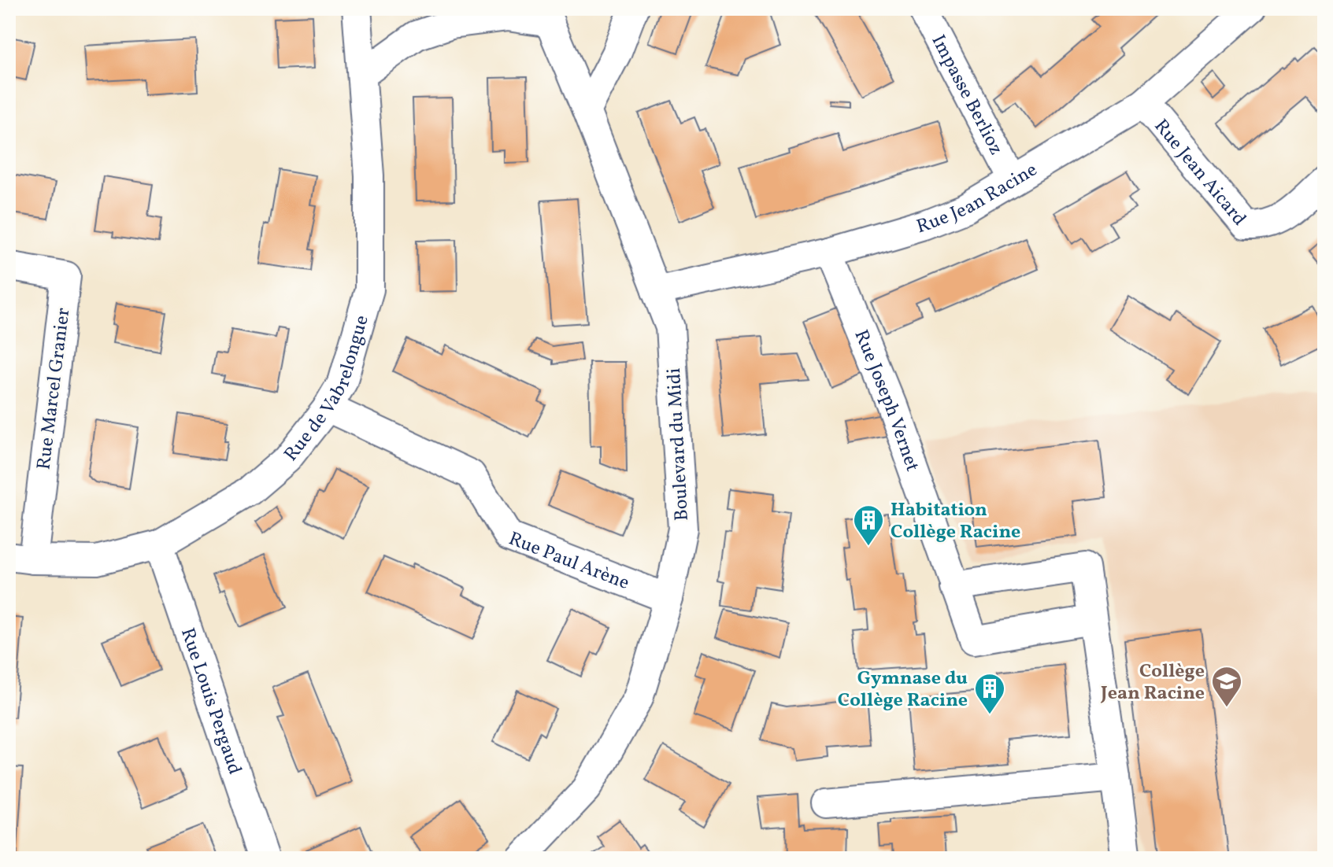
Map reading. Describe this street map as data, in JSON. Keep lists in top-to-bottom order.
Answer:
{
  "streets": {
    "street": [
      "Impasse Berlioz",
      "Rue Jean Aicard",
      "Rue Jean Racine",
      "Rue de Vabrelongue",
      "Rue Marcel Granier",
      "Rue Joseph Vernet",
      "Boulevard du Midi",
      "Rue Paul Arène",
      "Rue Louis Pergaud"
    ]
  },
  "crossings": [
    ["Impasse Berlioz", "Rue Jean Racine"],
    ["Rue Jean Aicard", "Rue Jean Racine"],
    ["Rue Jean Racine", "Rue Joseph Vernet"],
    ["Rue Jean Racine", "Boulevard du Midi"],
    ["Rue de Vabrelongue", "Rue Marcel Granier"],
    ["Rue de Vabrelongue", "Rue Paul Arène"],
    ["Rue de Vabrelongue", "Rue Louis Pergaud"],
    ["Boulevard du Midi", "Rue Paul Arène"]
  ],
  "places": {
    "building": ["Habitation Collège Racine", "Gymnase du Collège Racine"],
    "school or university": ["Collège Jean Racine"]
  }
}
